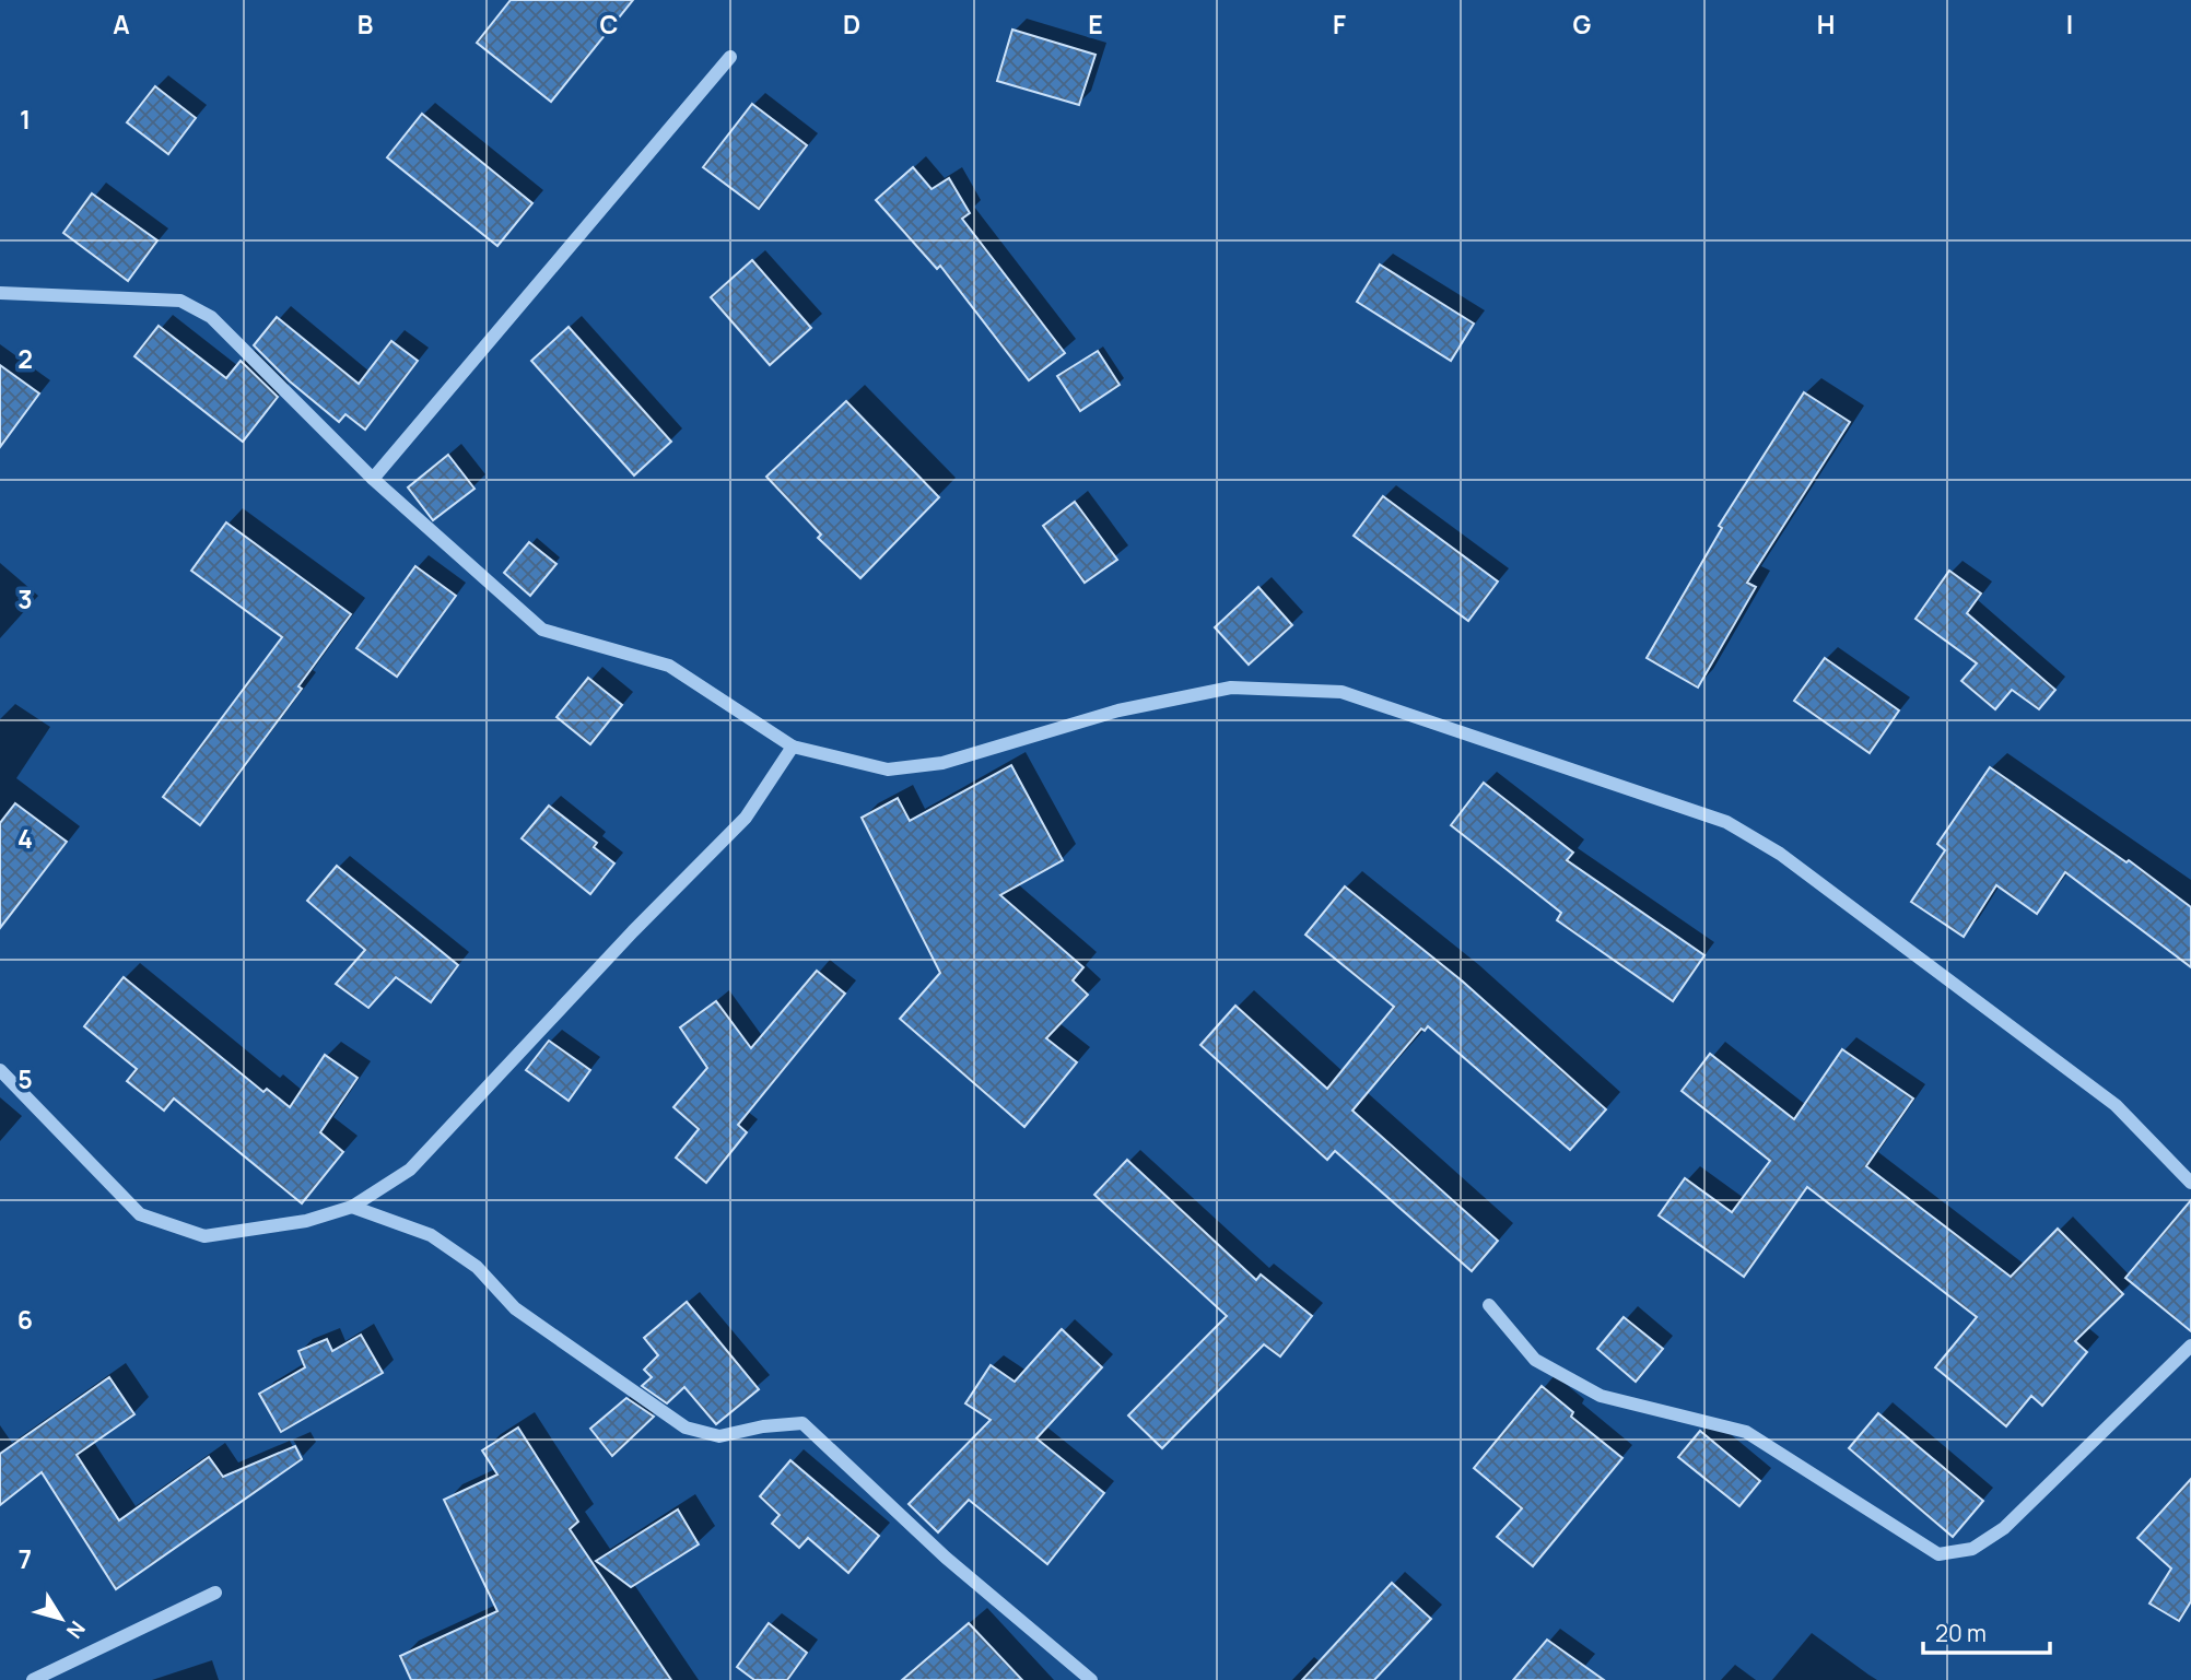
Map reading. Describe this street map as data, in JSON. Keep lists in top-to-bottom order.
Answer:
{
  "scale_bar": "20 m",
  "north": "bottom right",
  "grid": {
    "columns": [
      "A",
      "B",
      "C",
      "D",
      "E",
      "F",
      "G",
      "H",
      "I"
    ],
    "rows": [
      "1",
      "2",
      "3",
      "4",
      "5",
      "6",
      "7"
    ]
  }
}
